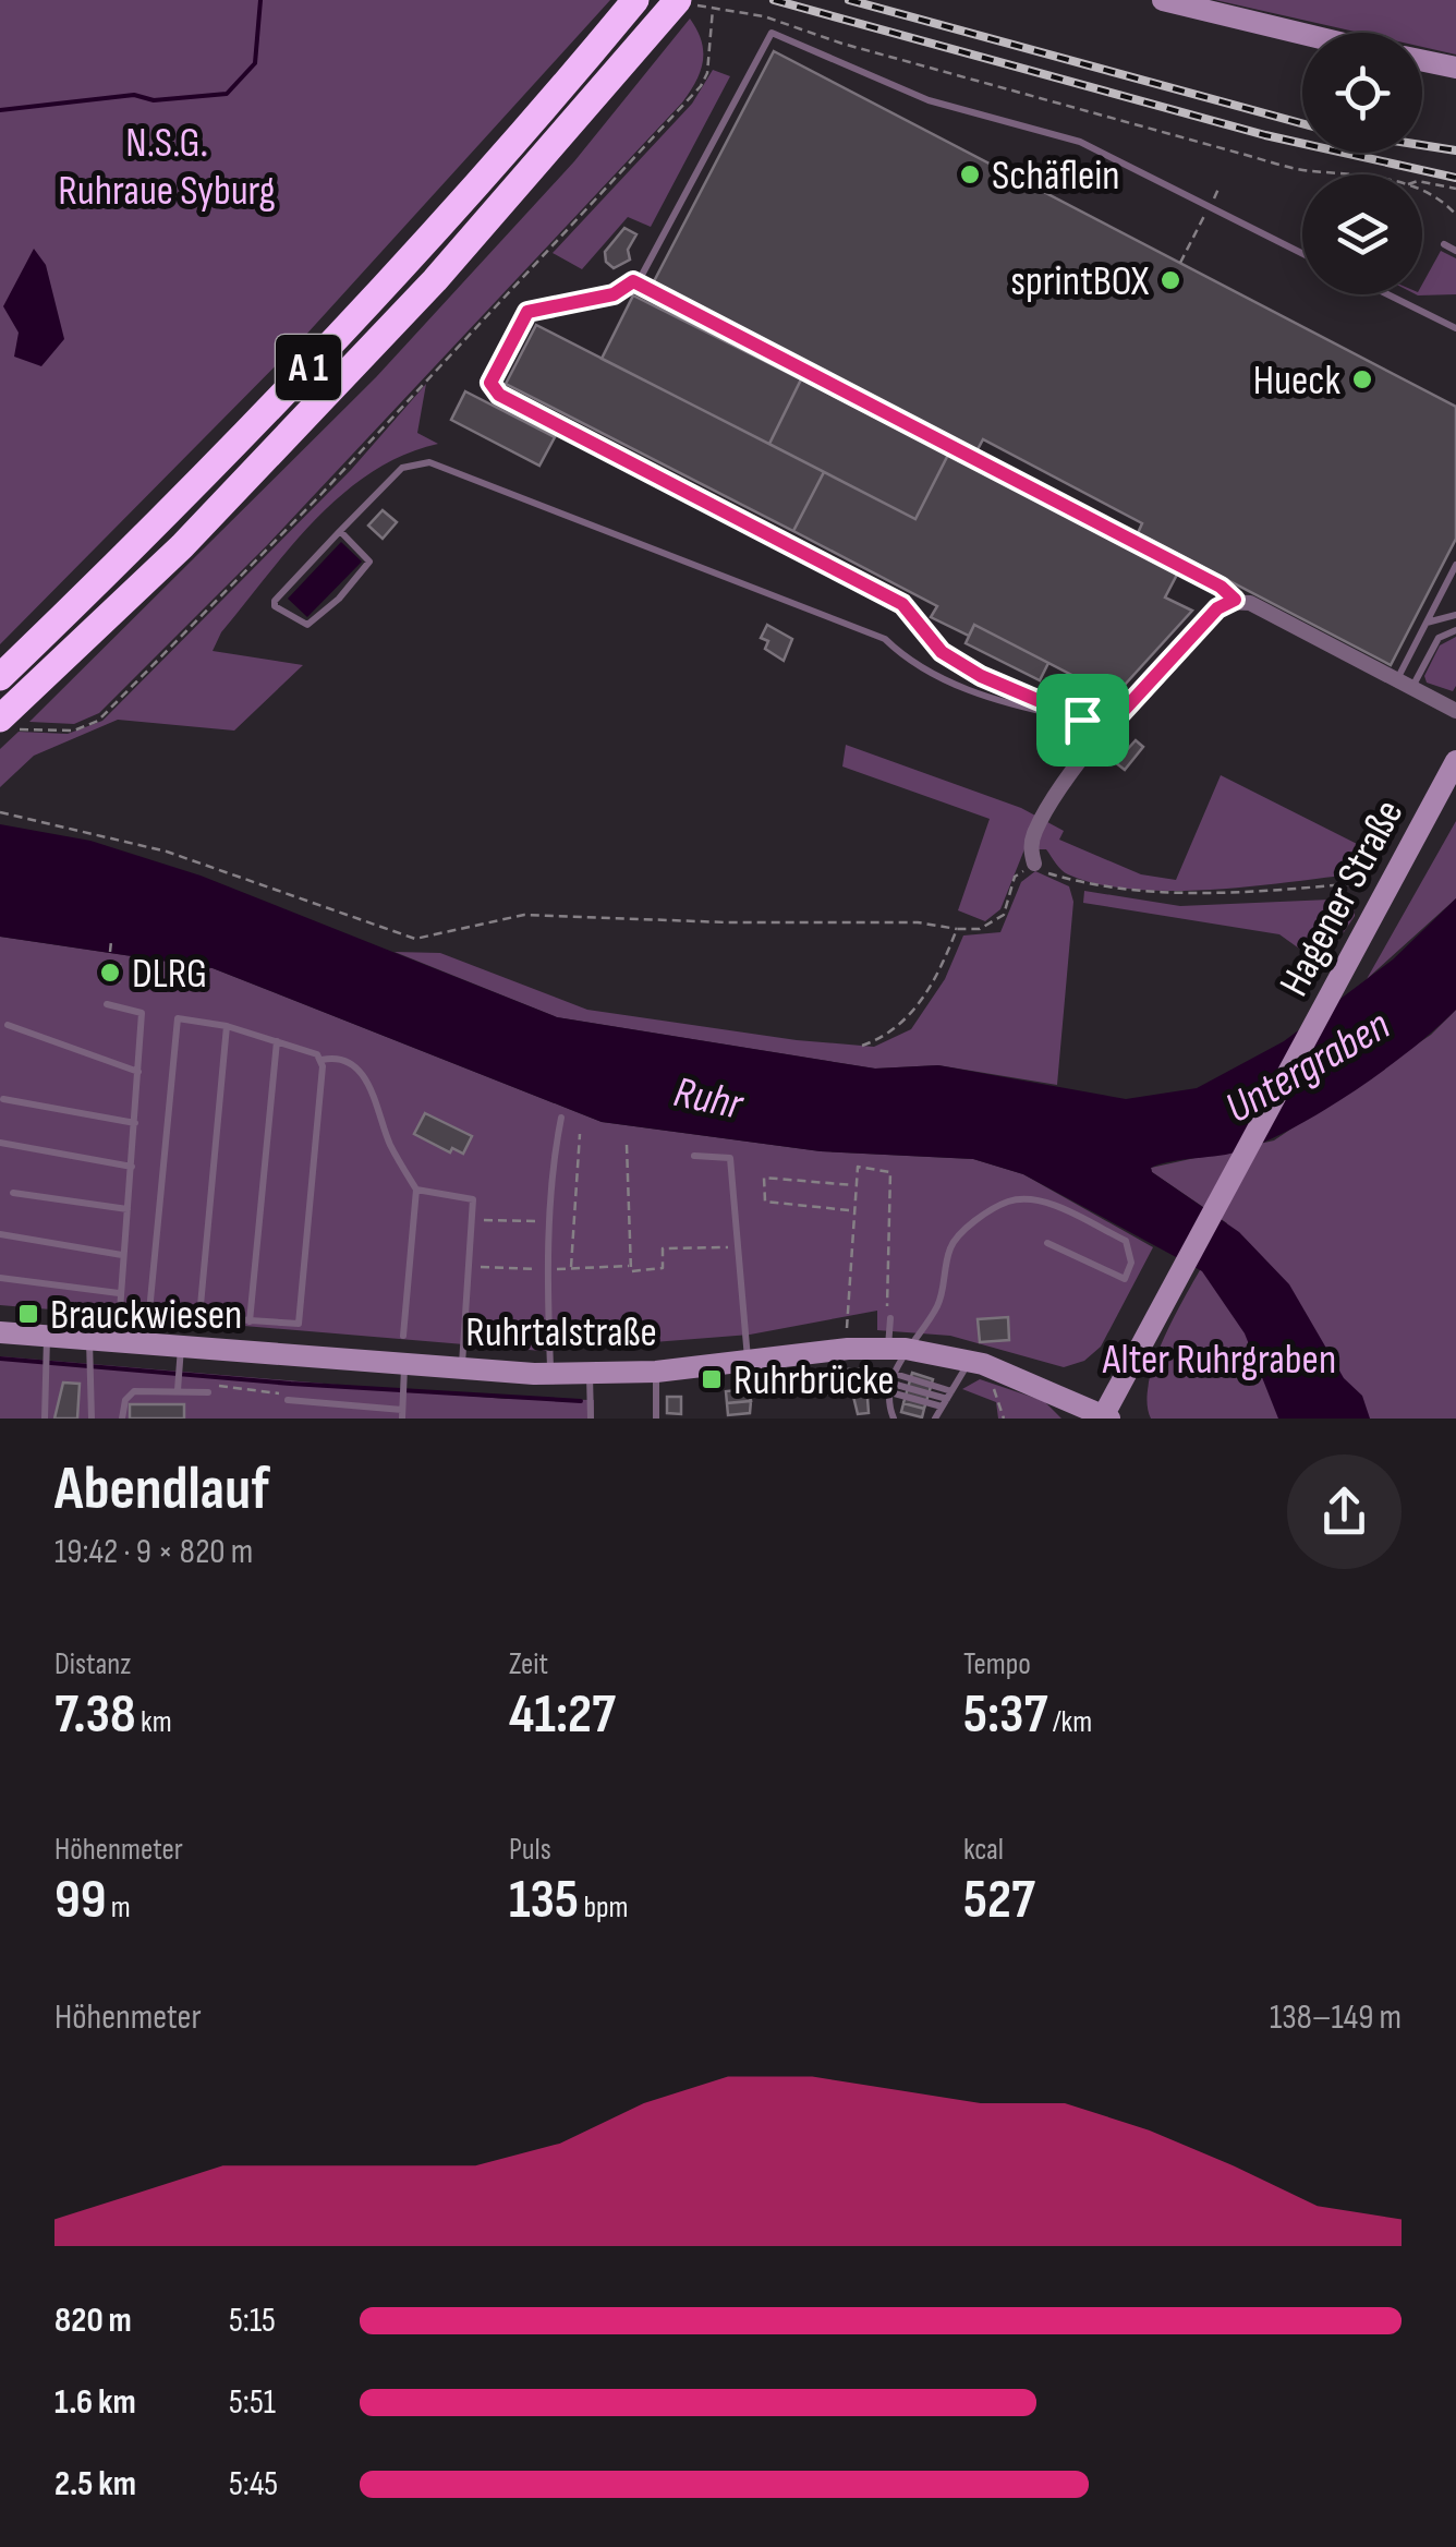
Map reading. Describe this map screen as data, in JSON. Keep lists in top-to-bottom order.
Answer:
{
  "streets": {
    "highway": ["A 1"],
    "main road": ["Hagener Straße", "Ruhrtalstraße"]
  },
  "crossings": [
    ["Hagener Straße", "Ruhrtalstraße"]
  ],
  "water": ["Untergraben", "Ruhr"],
  "parks": ["N.S.G. Ruhraue Syburg", "Alter Ruhrgraben"],
  "places": {
    "other": [
      "Schäflein",
      "sprintBOX",
      "Hueck",
      "DLRG"
    ],
    "transit": ["Brauckwiesen", "Ruhrbrücke"]
  },
  "page": {
    "heading": ["Abendlauf", "19:42 · 9 × 820 m"],
    "stats": [
      ["Distanz", "7.38 km"],
      ["Zeit", "41:27"],
      ["Tempo", "5:37 /km"],
      ["Höhenmeter", "99 m"],
      ["Puls", "135 bpm"],
      ["kcal", "527"]
    ],
    "chart": ["Höhenmeter", "138–149 m"],
    "list": [
      {
        "name": "820 m",
        "note": "5:15"
      },
      {
        "name": "1.6 km",
        "note": "5:51"
      },
      {
        "name": "2.5 km",
        "note": "5:45"
      }
    ]
  }
}
